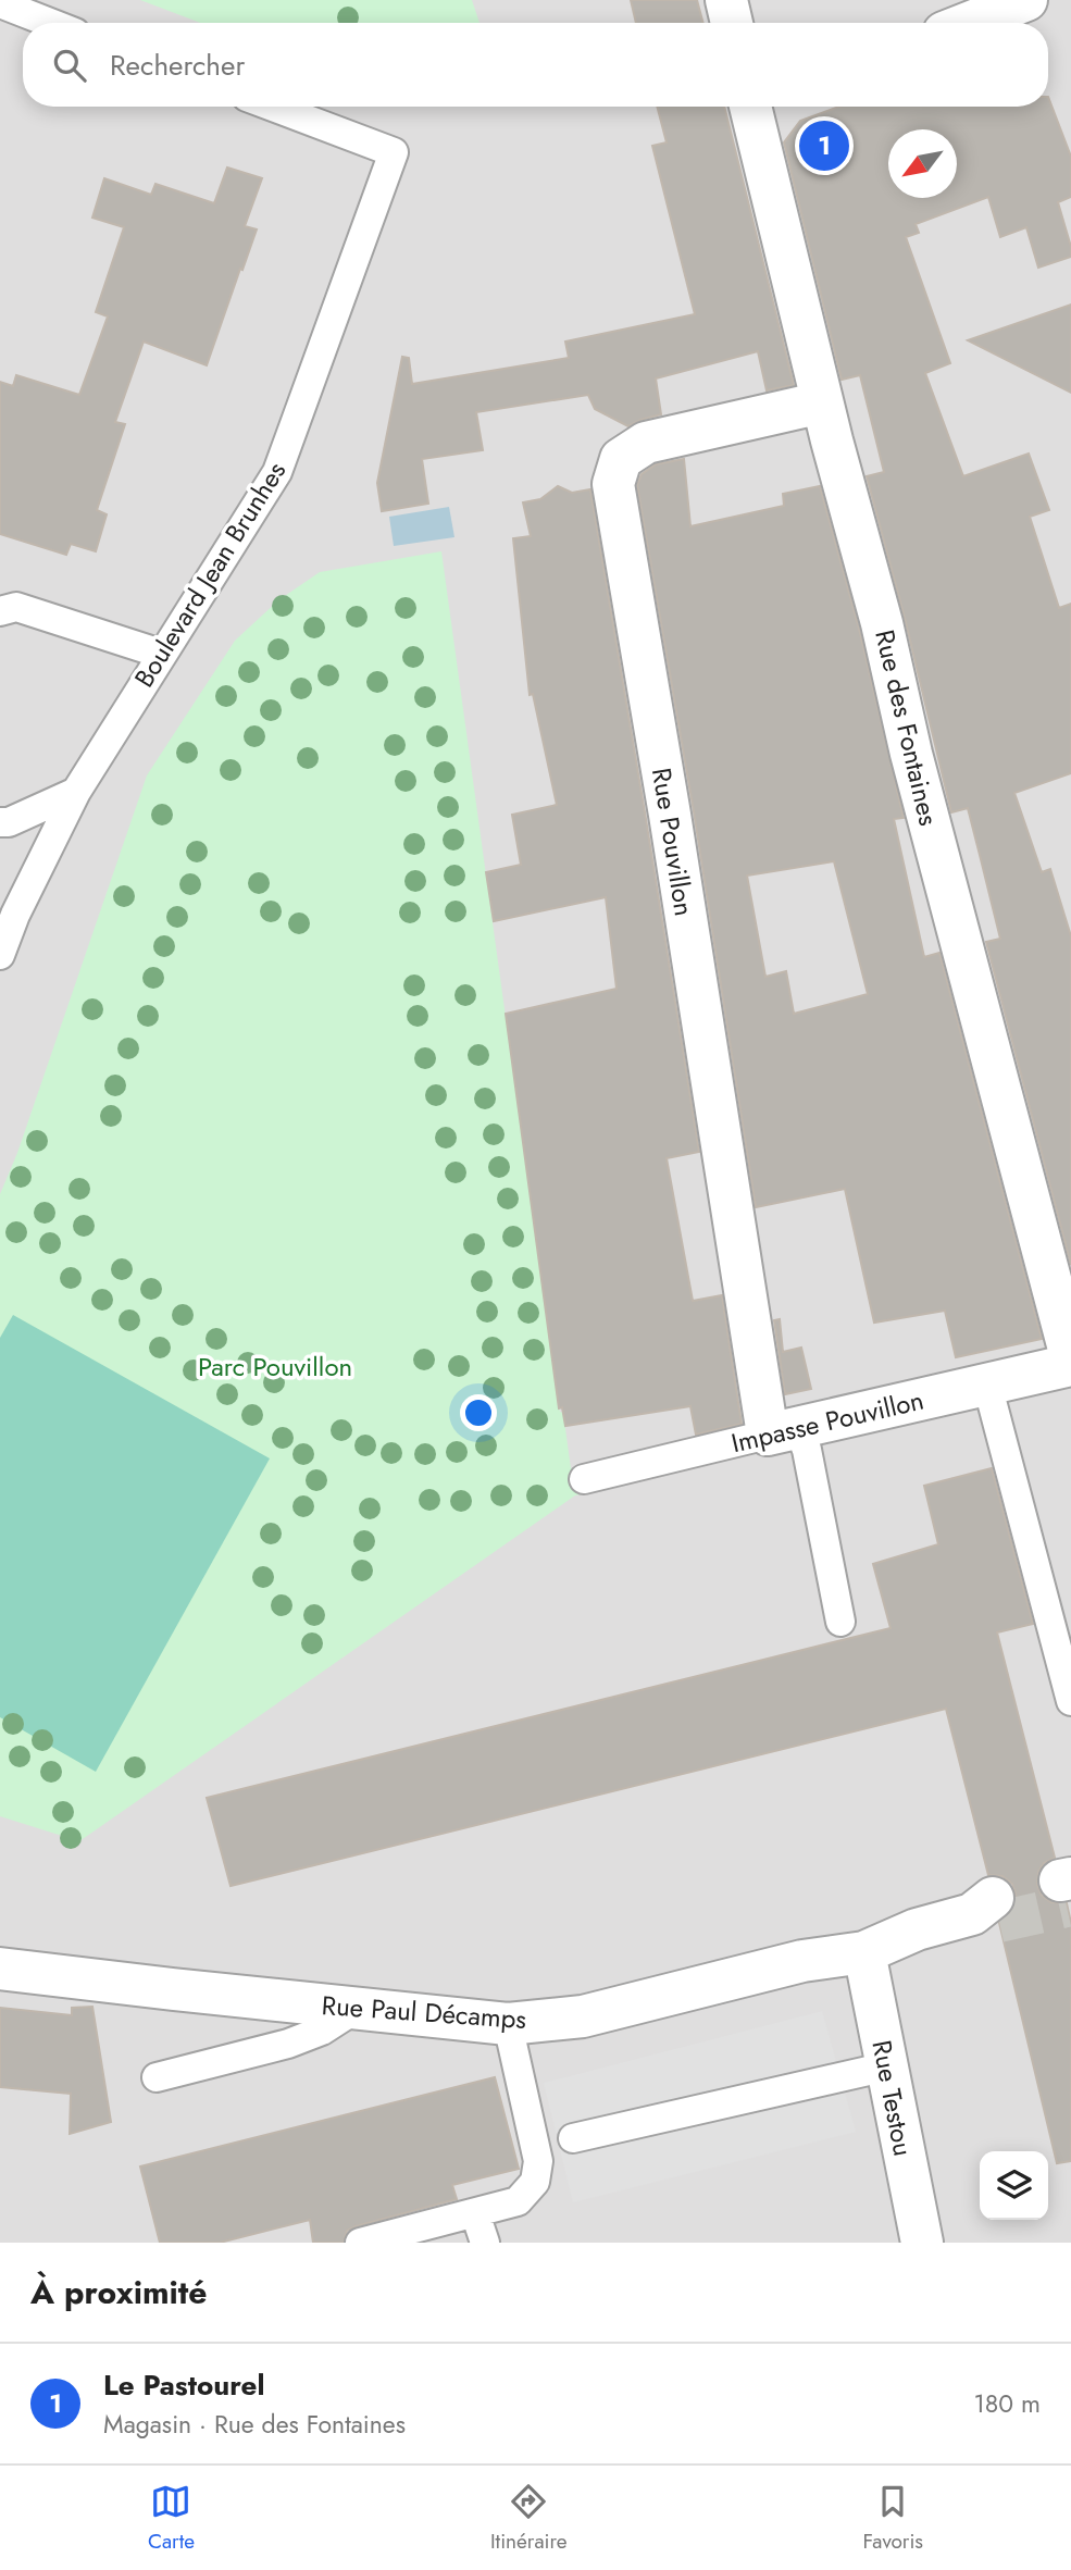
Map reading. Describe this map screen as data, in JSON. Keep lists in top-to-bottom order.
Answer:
{
  "streets": {
    "street": [
      "Rue des Fontaines",
      "Rue Pouvillon",
      "Impasse Pouvillon",
      "Rue Paul Décamps",
      "Rue Testou"
    ],
    "lane": ["Boulevard Jean Brunhes"]
  },
  "crossings": [
    ["Rue des Fontaines", "Rue Pouvillon"],
    ["Rue Pouvillon", "Impasse Pouvillon"],
    ["Rue Paul Décamps", "Rue Testou"]
  ],
  "parks": ["Parc Pouvillon"],
  "north": "bottom left",
  "page": {
    "search": "Rechercher",
    "pins": "1",
    "heading": "À proximité",
    "list": [
      {
        "mark": "1",
        "name": "Le Pastourel",
        "note": "Magasin · Rue des Fontaines",
        "value": "180 m"
      }
    ],
    "nav": ["Carte", "Itinéraire", "Favoris"]
  }
}
